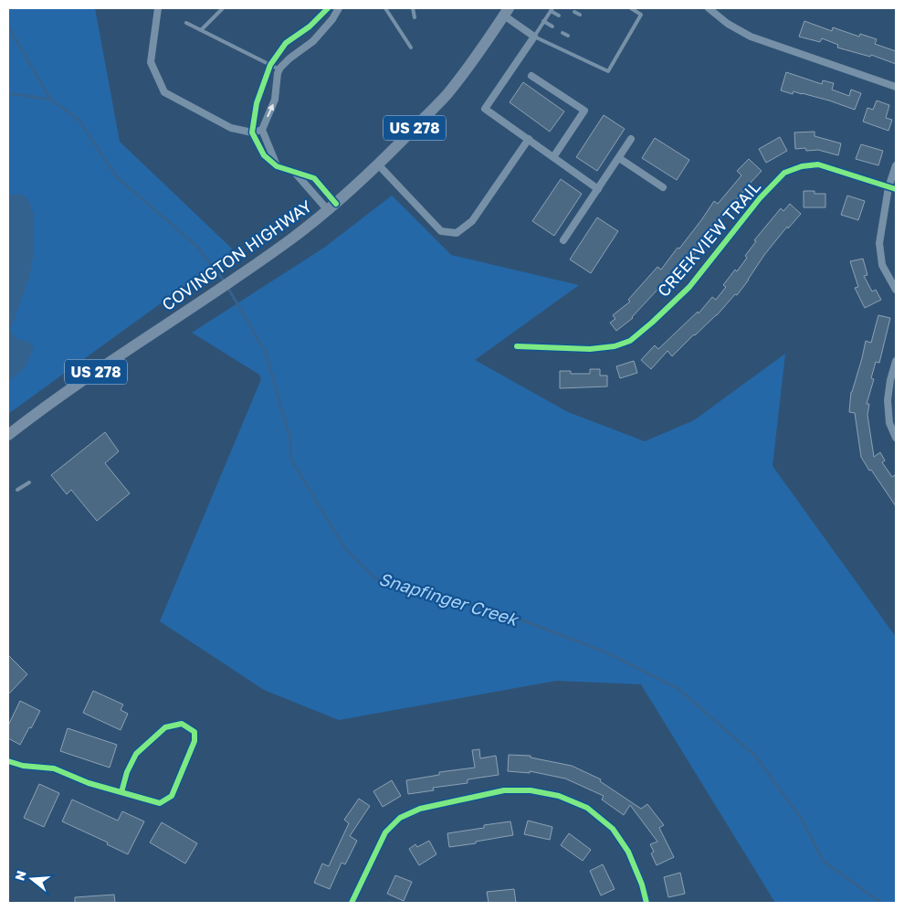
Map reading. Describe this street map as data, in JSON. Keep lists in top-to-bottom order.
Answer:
{
  "streets": {
    "main road": ["US 278", "COVINGTON HIGHWAY"],
    "street": ["CREEKVIEW TRAIL"]
  },
  "water": ["Snapfinger Creek"],
  "north": "left"
}
